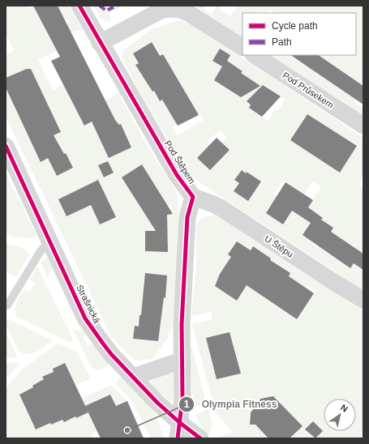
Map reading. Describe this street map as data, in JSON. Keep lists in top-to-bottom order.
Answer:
{
  "streets": {
    "street": [
      "Pod Průsekem",
      "Pod Štěpem",
      "U Štěpu",
      "Strašnická"
    ]
  },
  "crossings": [
    ["Pod Štěpem", "U Štěpu"],
    ["Pod Štěpem", "Strašnická"]
  ],
  "places": ["Olympia Fitness"],
  "legend": ["Cycle path", "Path"],
  "north": "top right"
}
